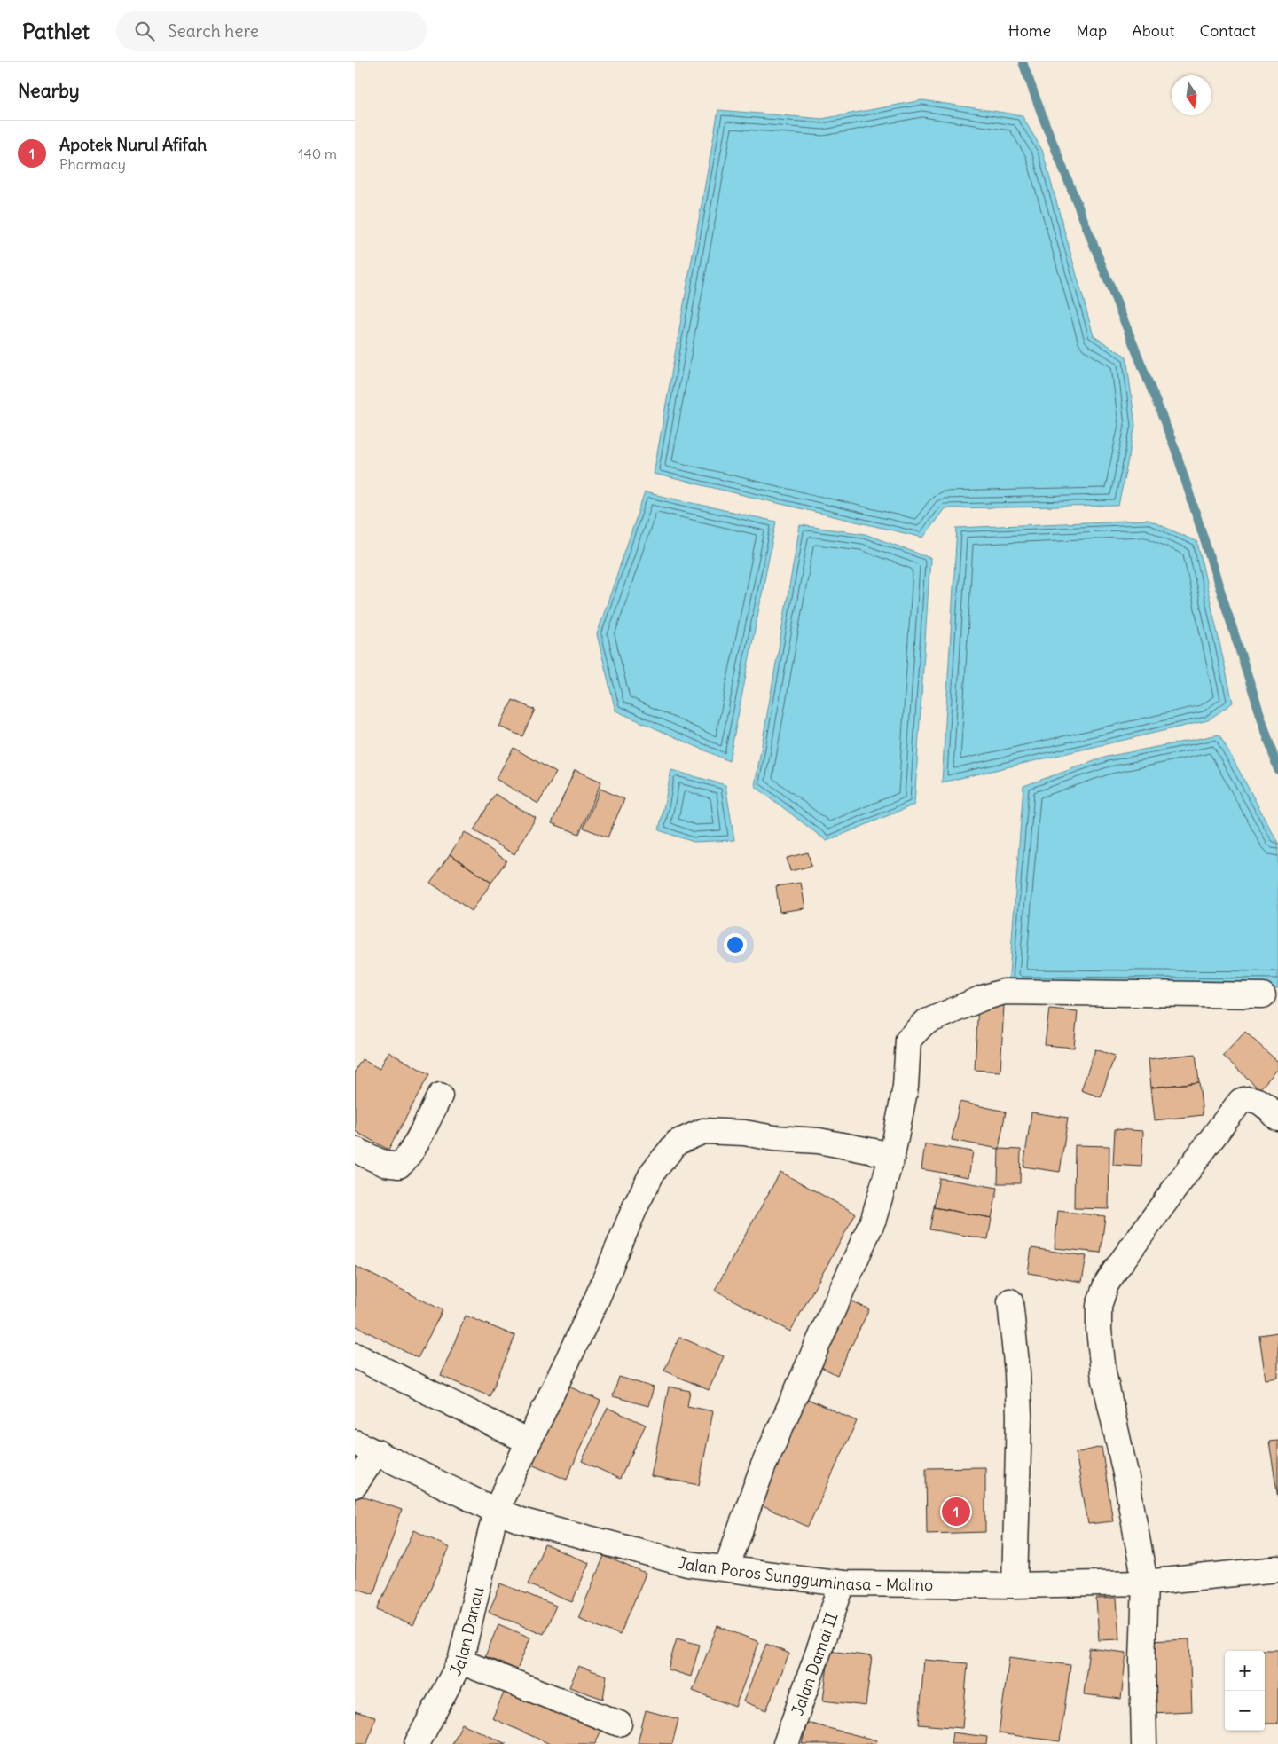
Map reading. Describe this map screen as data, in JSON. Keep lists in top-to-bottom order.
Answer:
{
  "streets": {
    "street": ["Jalan Poros Sungguminasa - Malino", "Jalan Danau", "Jalan Damai II"]
  },
  "crossings": [
    ["Jalan Poros Sungguminasa - Malino", "Jalan Danau"],
    ["Jalan Poros Sungguminasa - Malino", "Jalan Damai II"]
  ],
  "north": "bottom",
  "page": {
    "header": "Pathlet",
    "search": "Search here",
    "nav": [
      "Home",
      "Map",
      "About",
      "Contact"
    ],
    "heading": "Nearby",
    "list": [
      {
        "mark": "1",
        "name": "Apotek Nurul Afifah",
        "note": "Pharmacy",
        "value": "140 m"
      }
    ],
    "pins": "1",
    "map_buttons": ["+", "−"]
  }
}
